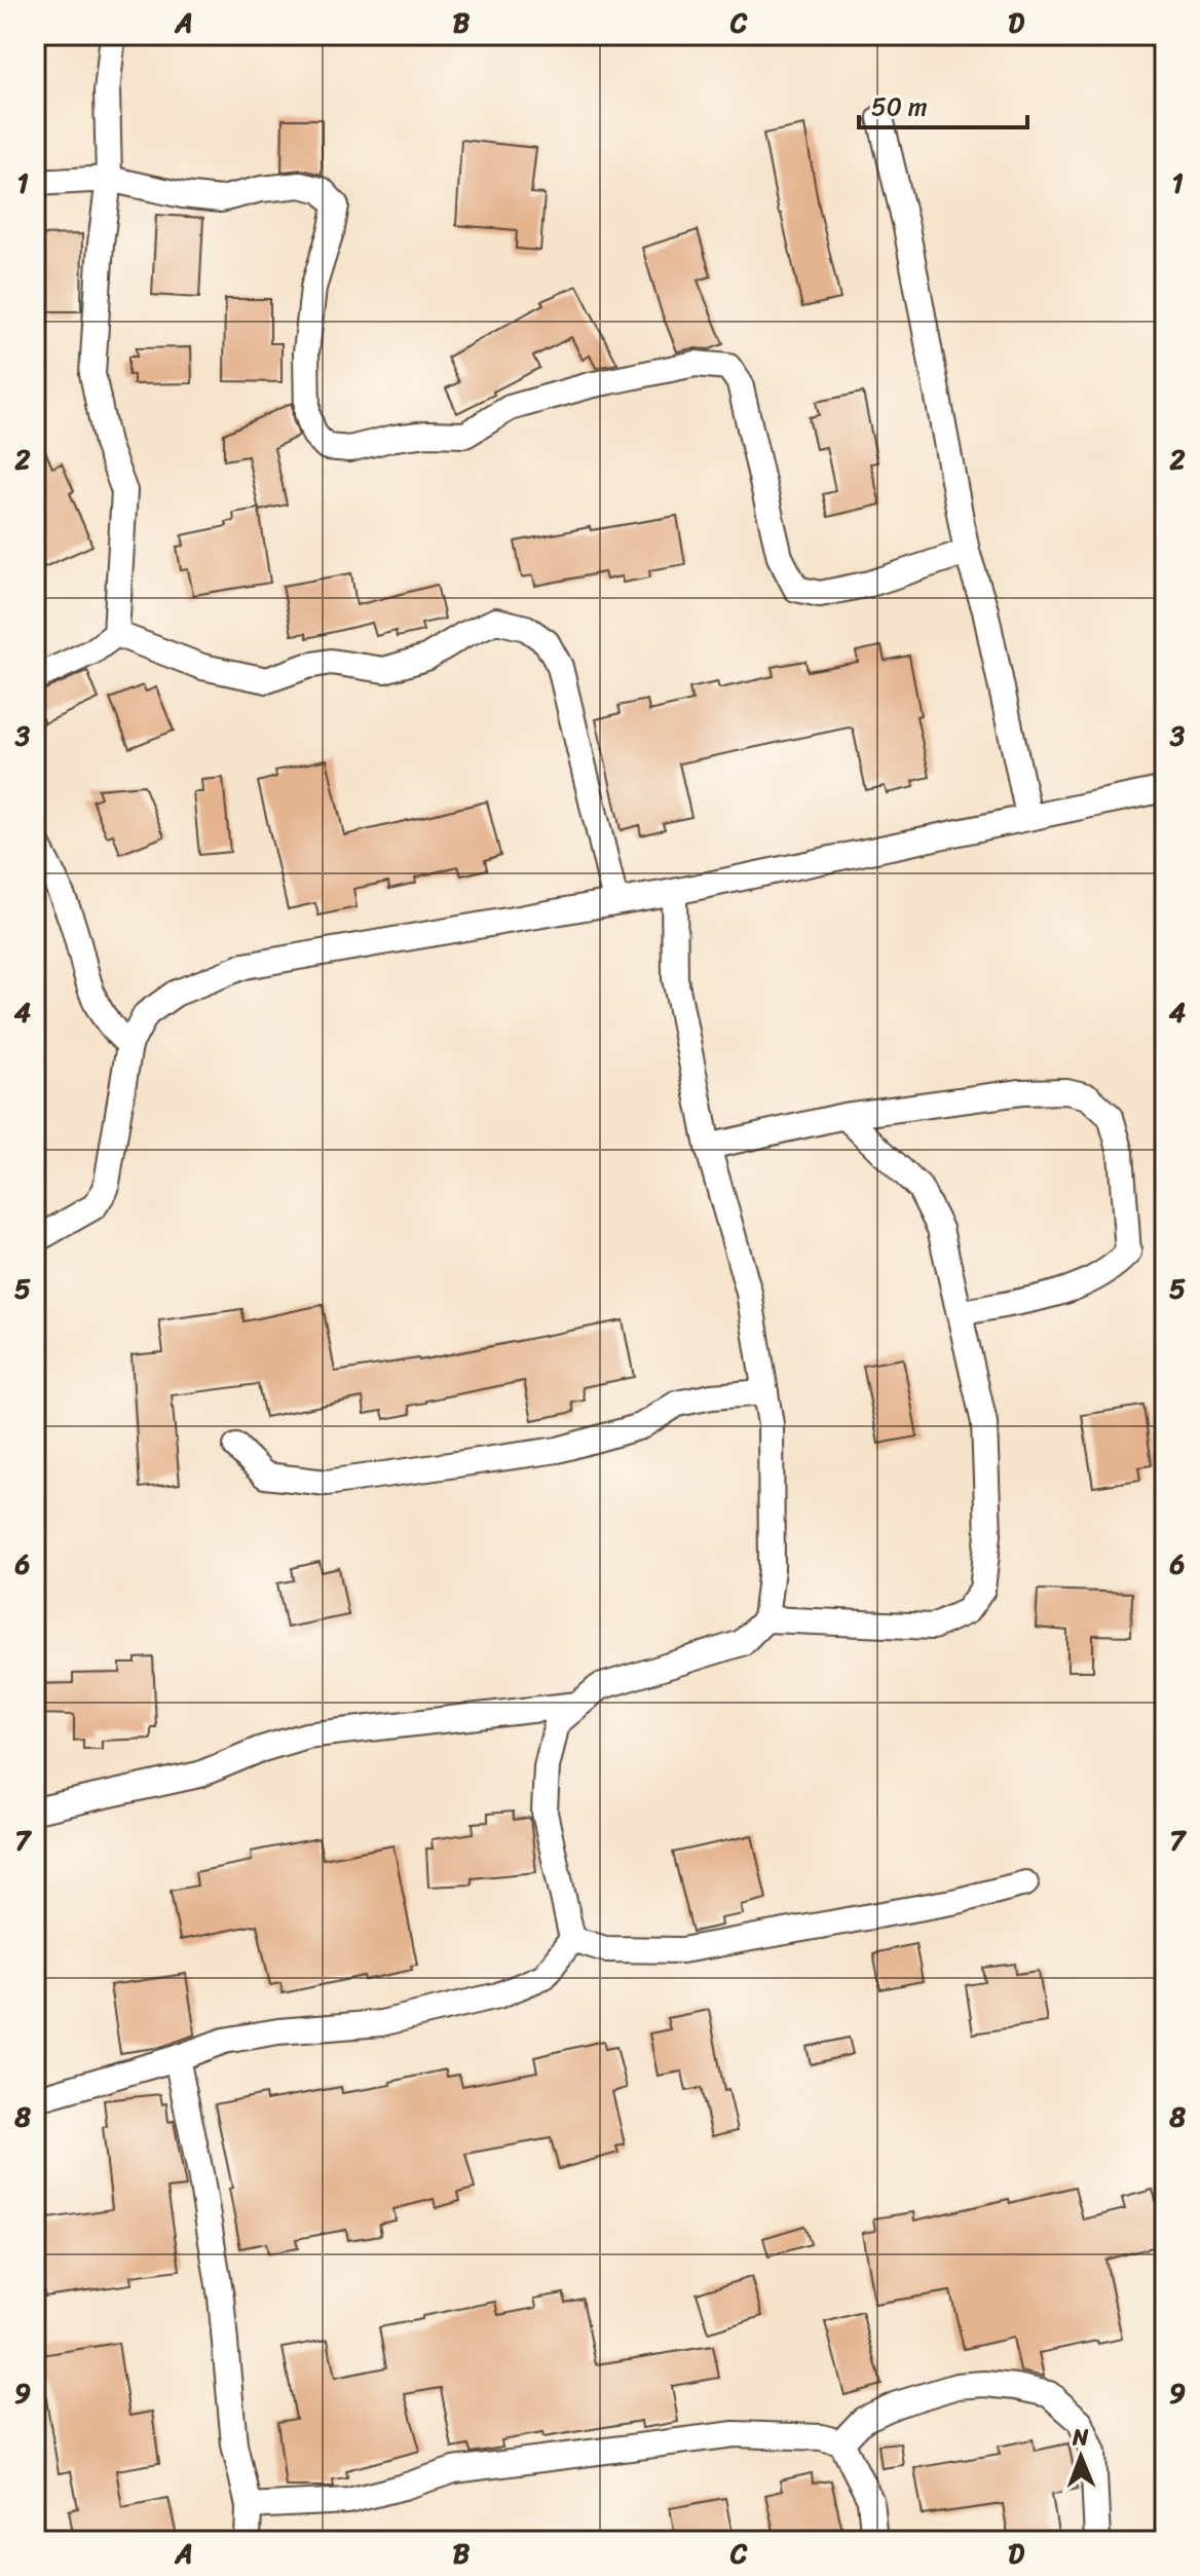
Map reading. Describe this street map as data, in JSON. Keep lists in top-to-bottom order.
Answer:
{
  "scale_bar": "50 m",
  "north": "top",
  "grid": {
    "columns": [
      "A",
      "B",
      "C",
      "D"
    ],
    "rows": [
      "1",
      "2",
      "3",
      "4",
      "5",
      "6",
      "7",
      "8",
      "9"
    ]
  }
}
